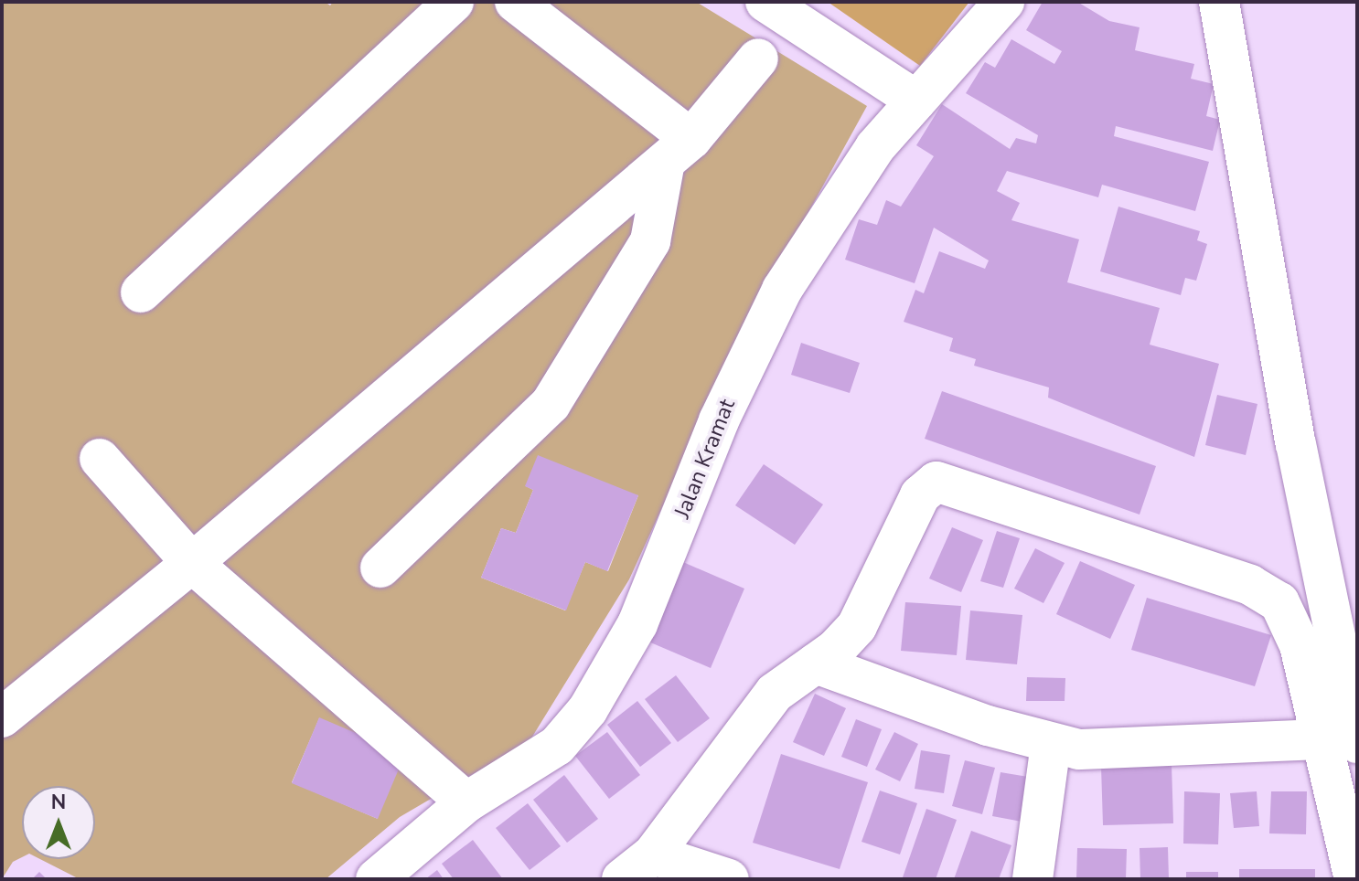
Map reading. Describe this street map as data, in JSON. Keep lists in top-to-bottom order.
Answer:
{
  "streets": {
    "street": ["Jalan Kramat"]
  },
  "north": "top"
}
